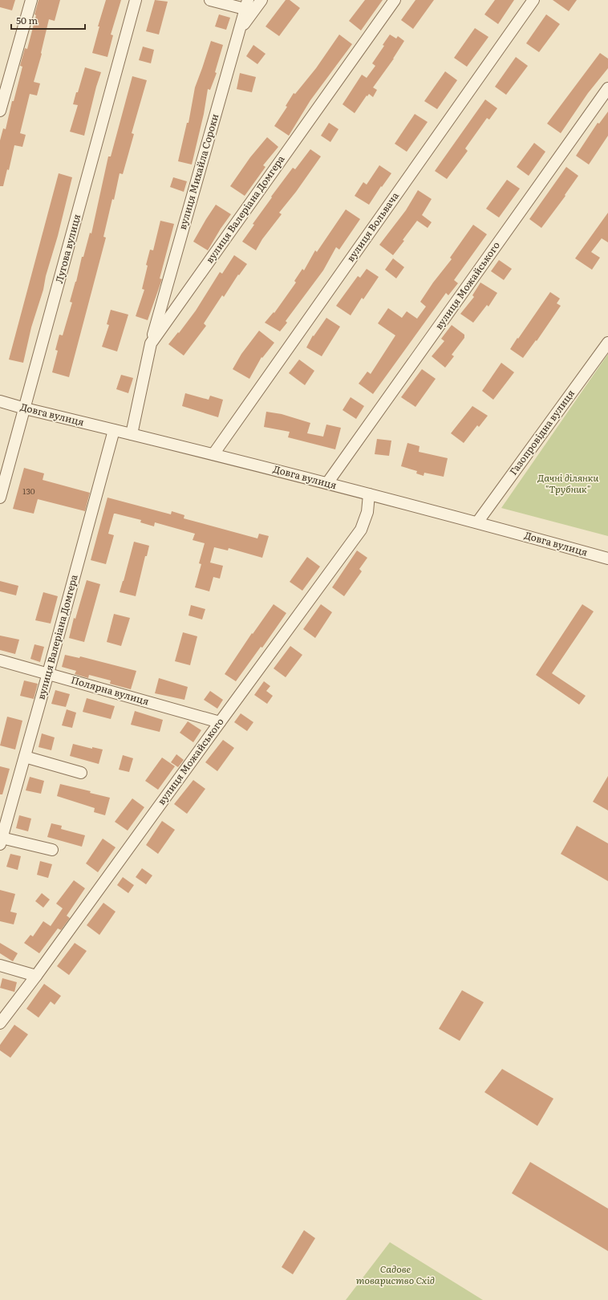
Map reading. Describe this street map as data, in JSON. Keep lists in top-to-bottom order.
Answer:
{
  "streets": {
    "street": [
      "вулиця Михайла Сороки",
      "вулиця Валеріана Домгера",
      "вулиця Вольвача",
      "Лугова вулиця",
      "вулиця Можайського",
      "Довга вулиця",
      "Газопровідна вулиця",
      "Полярна вулиця"
    ]
  },
  "crossings": [
    ["вулиця Михайла Сороки", "вулиця Валеріана Домгера"],
    ["вулиця Валеріана Домгера", "Довга вулиця"],
    ["вулиця Валеріана Домгера", "Полярна вулиця"],
    ["вулиця Вольвача", "Довга вулиця"],
    ["Лугова вулиця", "Довга вулиця"],
    ["вулиця Можайського", "Довга вулиця"],
    ["вулиця Можайського", "Полярна вулиця"],
    ["Довга вулиця", "Газопровідна вулиця"]
  ],
  "parks": ["Дачні ділянки \"Трубник\"", "Садове товариство Схід"],
  "house_numbers": ["130"],
  "scale_bar": "50 m"
}
